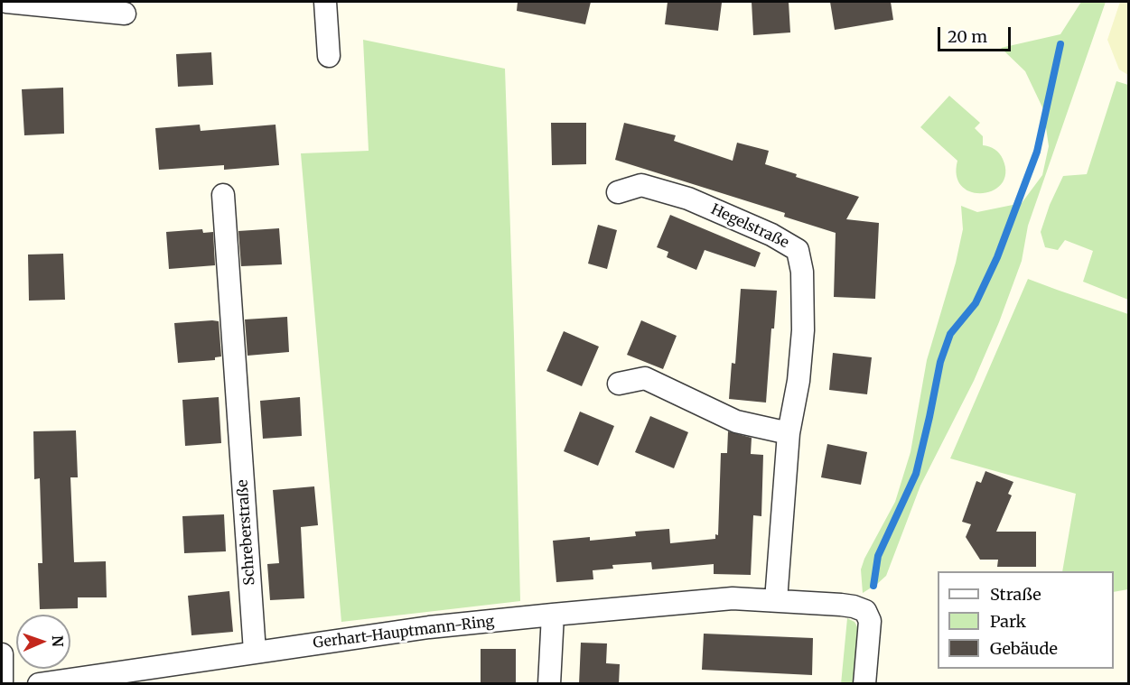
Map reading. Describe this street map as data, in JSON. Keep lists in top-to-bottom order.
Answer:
{
  "streets": {
    "street": ["Hegelstraße", "Schreberstraße", "Gerhart-Hauptmann-Ring"]
  },
  "crossings": [
    ["Hegelstraße", "Gerhart-Hauptmann-Ring"],
    ["Schreberstraße", "Gerhart-Hauptmann-Ring"]
  ],
  "legend": ["Straße", "Park", "Gebäude"],
  "scale_bar": "20 m",
  "north": "right"
}
